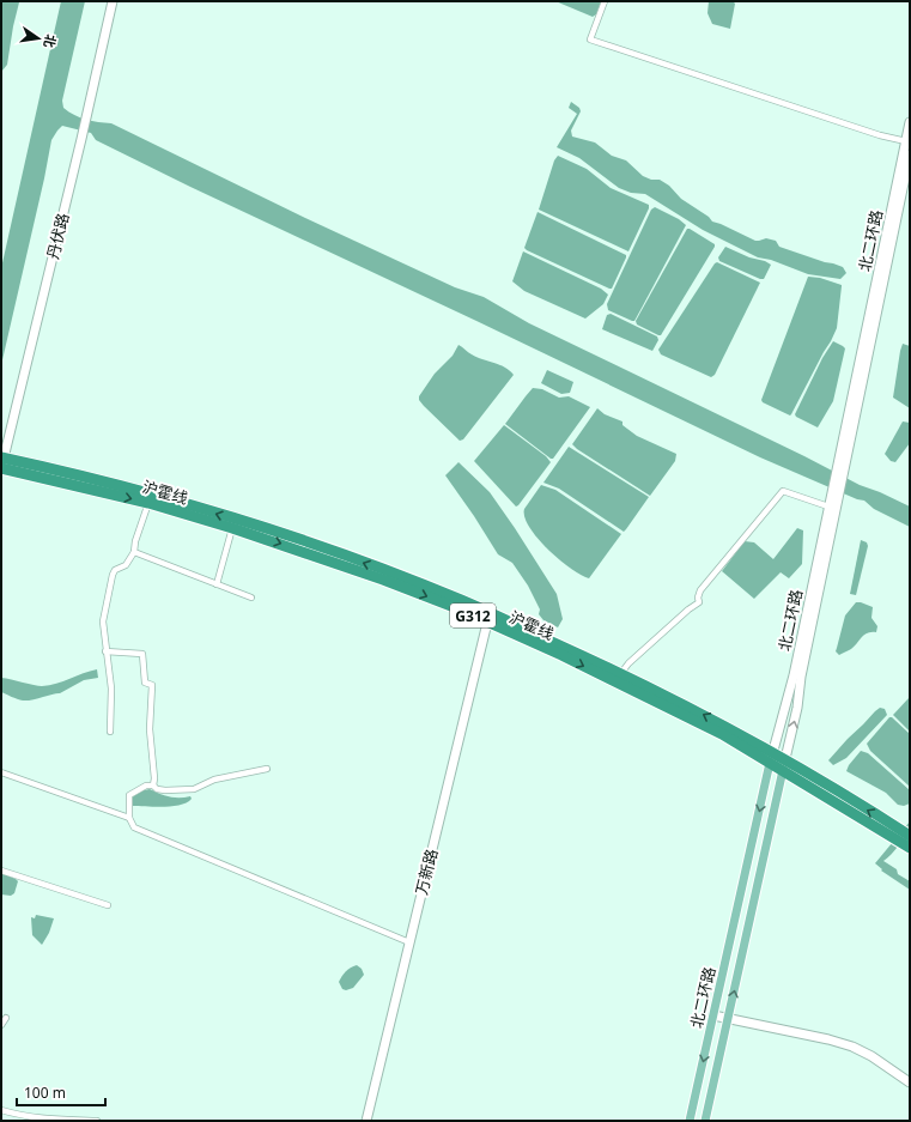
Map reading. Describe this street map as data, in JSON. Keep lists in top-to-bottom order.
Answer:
{
  "streets": {
    "highway": ["沪霍线", "G312"],
    "main road": ["丹伏路", "北二环路", "万新路"]
  },
  "crossings": [
    ["丹伏路", "沪霍线"],
    ["北二环路", "沪霍线"],
    ["沪霍线", "万新路"]
  ],
  "scale_bar": "100 m",
  "north": "right"
}
